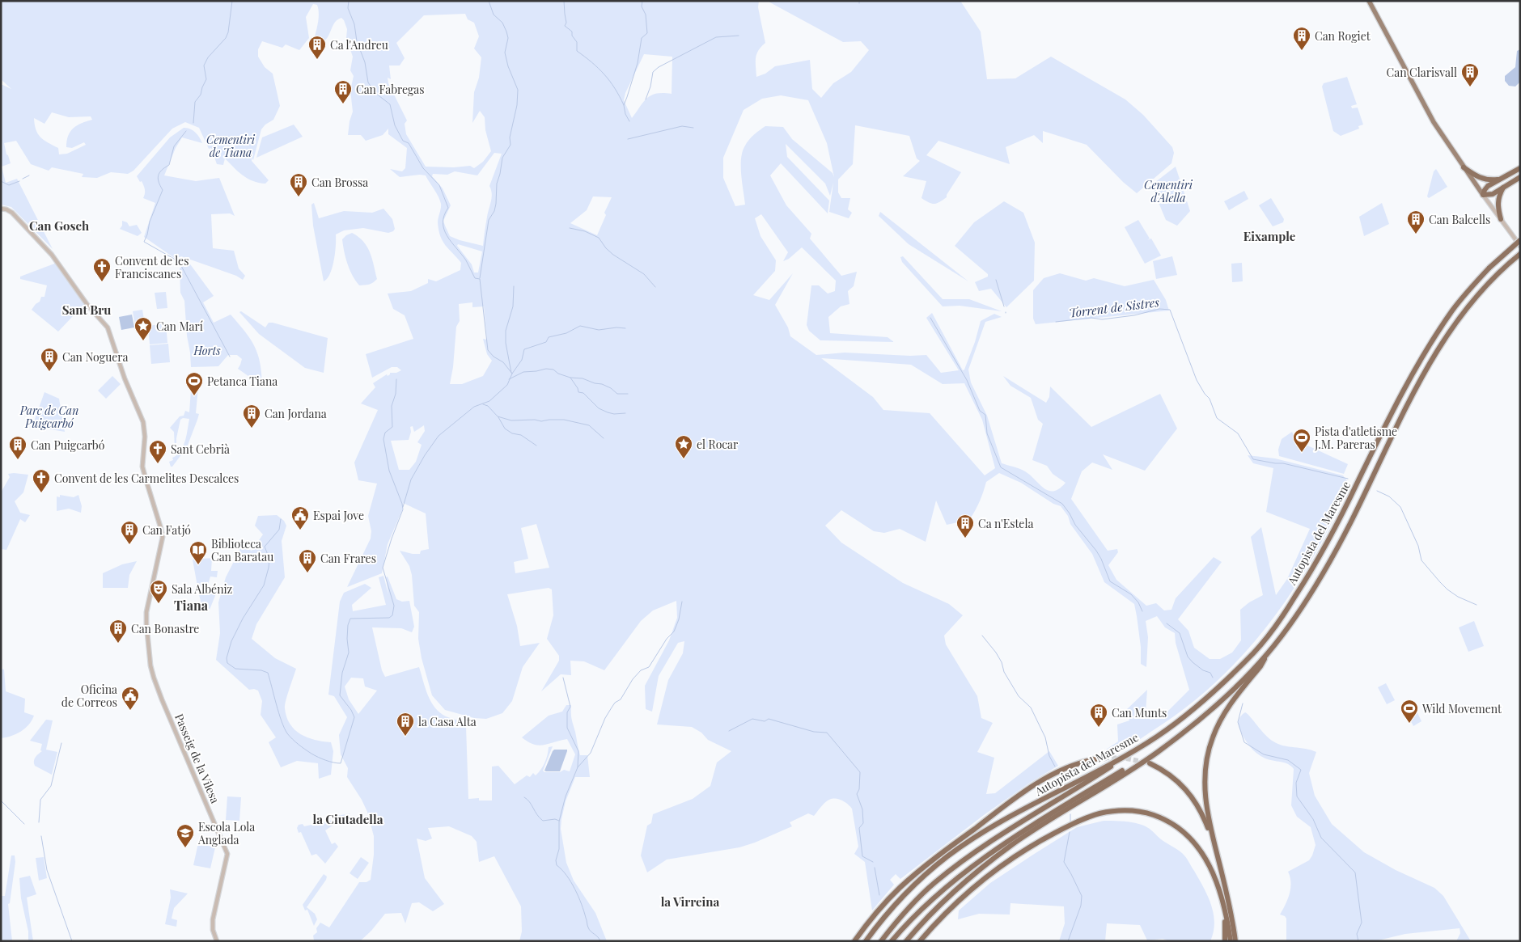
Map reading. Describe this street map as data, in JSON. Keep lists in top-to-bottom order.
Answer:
{
  "streets": {
    "highway": ["Autopista del Maresme"],
    "street": ["Passeig de la Vilesa"]
  },
  "districts": [
    "Can Gosch",
    "Eixample",
    "Sant Bru",
    "Tiana",
    "la Ciutadella",
    "la Virreina"
  ],
  "water": ["Torrent de Sistres"],
  "parks": [
    "Cementiri de Tiana",
    "Cementiri d'Alella",
    "Horts",
    "Parc de Can Puigcarbó"
  ],
  "places": {
    "building": [
      "Can Rogiet",
      "Ca l'Andreu",
      "Can Clarisvall",
      "Can Fabregas",
      "Can Brossa",
      "Can Balcells",
      "Can Noguera",
      "Can Jordana",
      "Can Puigcarbó",
      "Ca n'Estela",
      "Can Fatjó",
      "Can Frares",
      "Can Bonastre",
      "Can Munts",
      "la Casa Alta"
    ],
    "church": ["Convent de les Franciscanes", "Sant Cebrià", "Convent de les Carmelites Descalces"],
    "place": ["Can Marí", "el Rocar"],
    "sports": ["Petanca Tiana", "Pista d'atletisme J.M. Pareras", "Wild Movement"],
    "public building": ["Espai Jove", "Oficina de Correos"],
    "library": ["Biblioteca Can Baratau"],
    "theatre": ["Sala Albéniz"],
    "school or university": ["Escola Lola Anglada"]
  }
}
